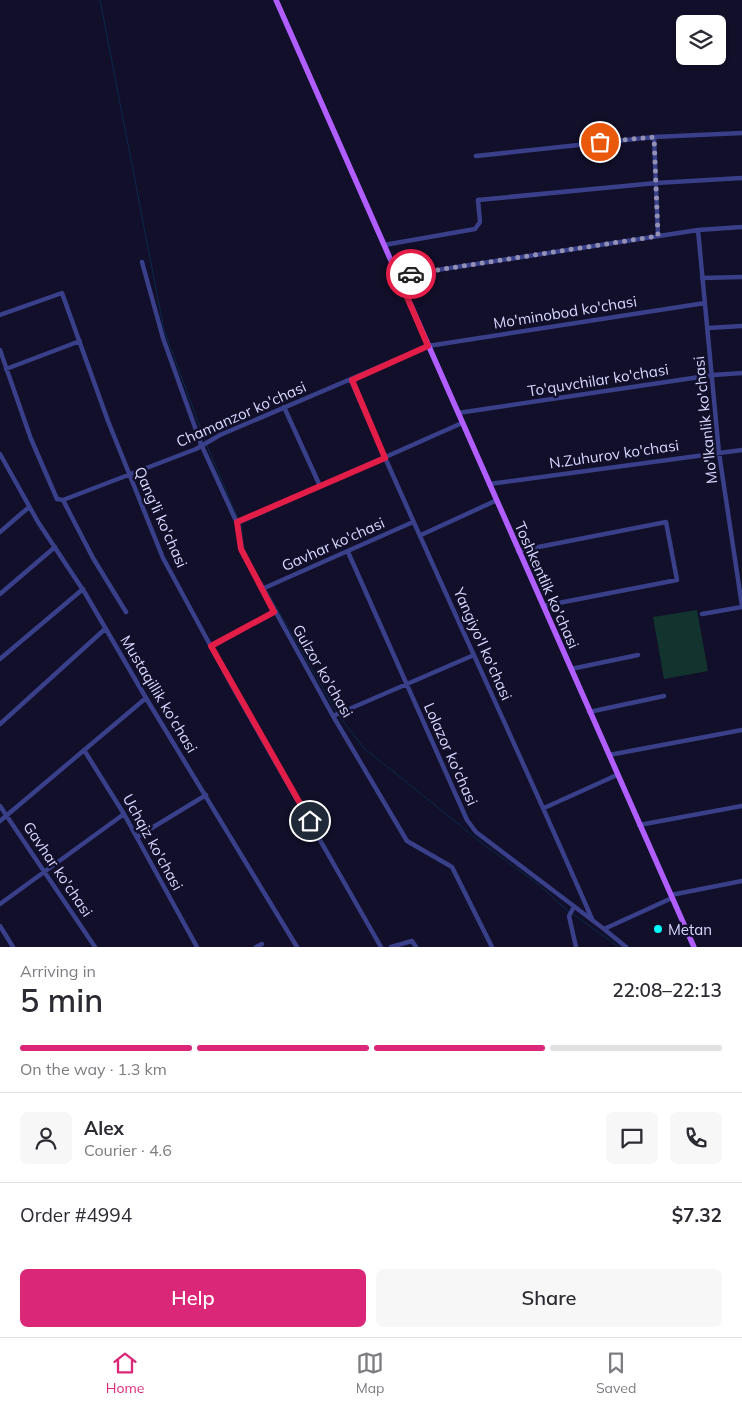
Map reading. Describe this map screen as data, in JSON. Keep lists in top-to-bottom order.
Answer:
{
  "streets": {
    "main road": ["Toshkentlik ko'chasi"],
    "street": [
      "Mo'minobod ko'chasi",
      "To'quvchilar ko'chasi",
      "Chamanzor ko'chasi",
      "Mo'lkanlik ko'chasi",
      "N.Zuhurov ko'chasi",
      "Qang'li ko'chasi",
      "Gavhar ko'chasi",
      "Yangiyo'l ko'chasi",
      "Gulzor ko'chasi",
      "Mustaqillik ko'chasi",
      "Lolazor ko'chasi",
      "Uchqiz ko'chasi"
    ]
  },
  "crossings": [
    ["Mo'minobod ko'chasi", "Chamanzor ko'chasi"],
    ["Mo'minobod ko'chasi", "Mo'lkanlik ko'chasi"],
    ["Mo'minobod ko'chasi", "Toshkentlik ko'chasi"],
    ["To'quvchilar ko'chasi", "Mo'lkanlik ko'chasi"],
    ["To'quvchilar ko'chasi", "Toshkentlik ko'chasi"],
    ["Chamanzor ko'chasi", "Qang'li ko'chasi"],
    ["Chamanzor ko'chasi", "Toshkentlik ko'chasi"],
    ["Chamanzor ko'chasi", "Yangiyo'l ko'chasi"],
    ["Chamanzor ko'chasi", "Gulzor ko'chasi"],
    ["Chamanzor ko'chasi", "Mustaqillik ko'chasi"],
    ["Mo'lkanlik ko'chasi", "N.Zuhurov ko'chasi"],
    ["N.Zuhurov ko'chasi", "Toshkentlik ko'chasi"],
    ["Gavhar ko'chasi", "Yangiyo'l ko'chasi"],
    ["Gavhar ko'chasi", "Gulzor ko'chasi"],
    ["Gavhar ko'chasi", "Lolazor ko'chasi"],
    ["Yangiyo'l ko'chasi", "Lolazor ko'chasi"]
  ],
  "places": ["Metan"],
  "page": {
    "heading": ["5 min", "Arriving in", "22:08–22:13"],
    "panel": [
      "Alex",
      "Courier · 4.6",
      "Order #4994",
      "$7.32"
    ],
    "bar": "On the way · 1.3 km",
    "buttons": ["Help", "Share"],
    "tabs": ["Home", "Map", "Saved"]
  }
}
